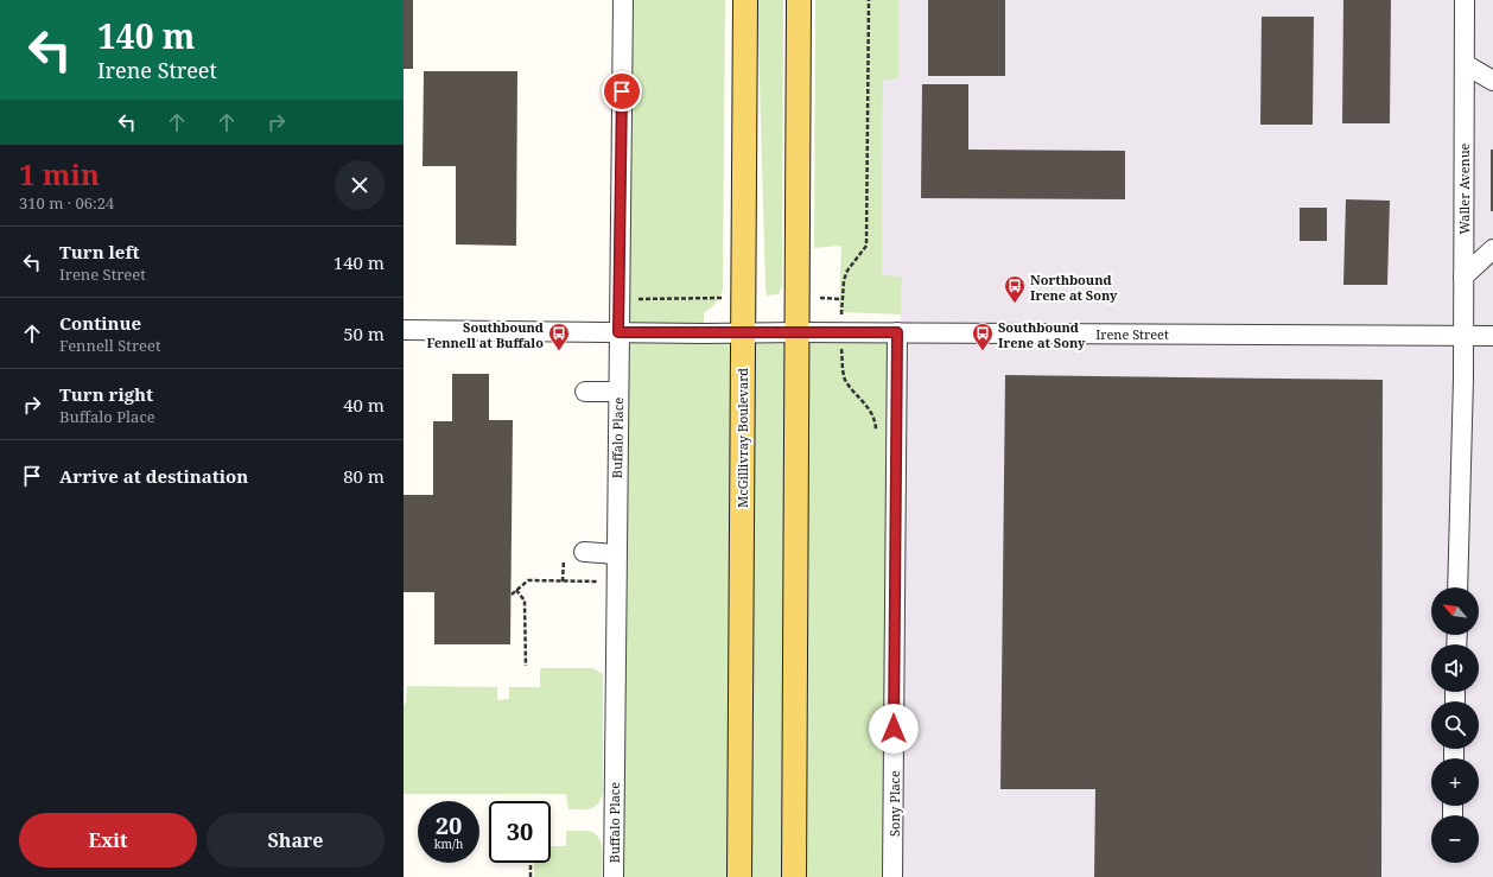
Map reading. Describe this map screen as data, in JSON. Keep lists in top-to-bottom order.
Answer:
{
  "streets": {
    "main road": ["McGillivray Boulevard"],
    "street": [
      "Waller Avenue",
      "Irene Street",
      "Buffalo Place",
      "Sony Place"
    ]
  },
  "crossings": [
    ["Waller Avenue", "Irene Street"],
    ["Irene Street", "Buffalo Place"],
    ["Irene Street", "McGillivray Boulevard"],
    ["Irene Street", "Sony Place"]
  ],
  "places": {
    "bus stop": ["Northbound Irene at Sony", "Southbound Fennell at Buffalo", "Southbound Irene at Sony"]
  },
  "north": "top left",
  "page": {
    "turn": ["140 m", "Irene Street"],
    "heading": ["1 min", "310 m · 06:24"],
    "list": [
      {
        "name": "Turn left",
        "note": "Irene Street",
        "value": "140 m"
      },
      {
        "name": "Continue",
        "note": "Fennell Street",
        "value": "50 m"
      },
      {
        "name": "Turn right",
        "note": "Buffalo Place",
        "value": "40 m"
      },
      {
        "name": "Arrive at destination",
        "value": "80 m"
      }
    ],
    "map_buttons": ["+", "−"],
    "speed": "20 km/h",
    "limit": "30",
    "buttons": ["Exit", "Share"]
  }
}
